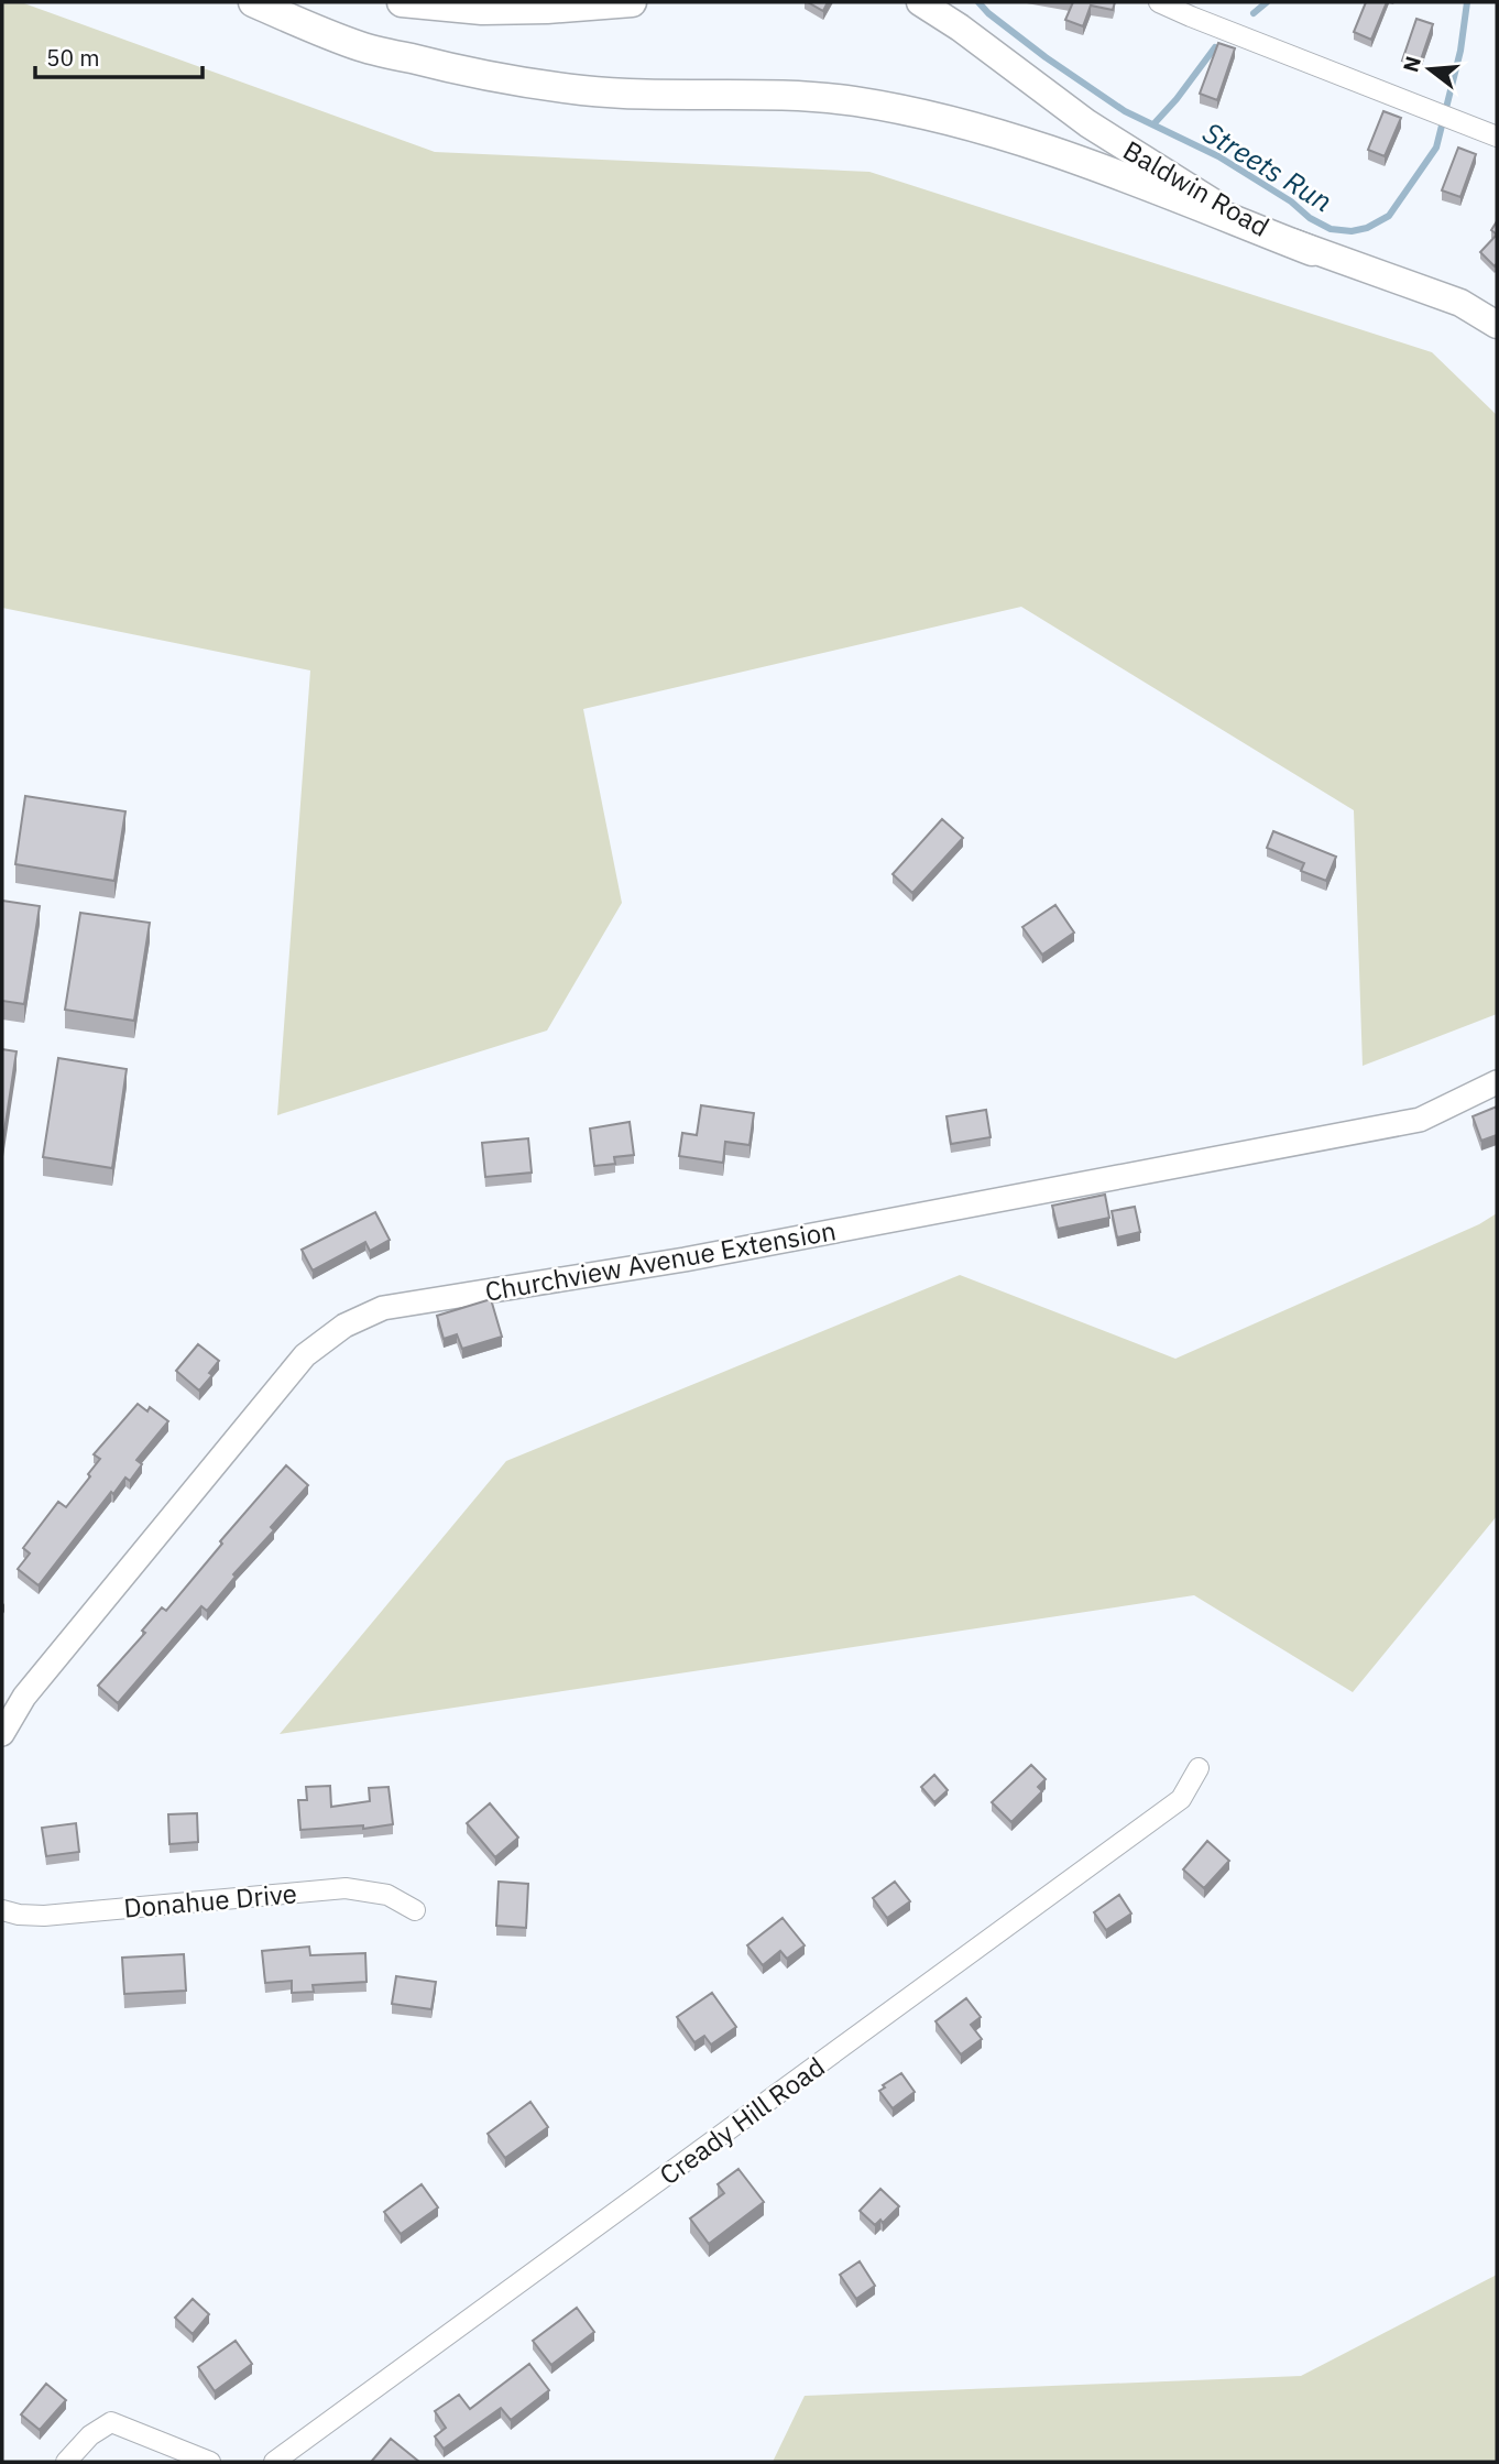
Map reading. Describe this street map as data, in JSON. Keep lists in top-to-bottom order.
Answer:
{
  "streets": {
    "main road": ["Baldwin Road"],
    "street": ["Churchview Avenue Extension", "Donahue Drive", "Cready Hill Road"]
  },
  "water": ["Streets Run"],
  "scale_bar": "50 m",
  "north": "left"
}
